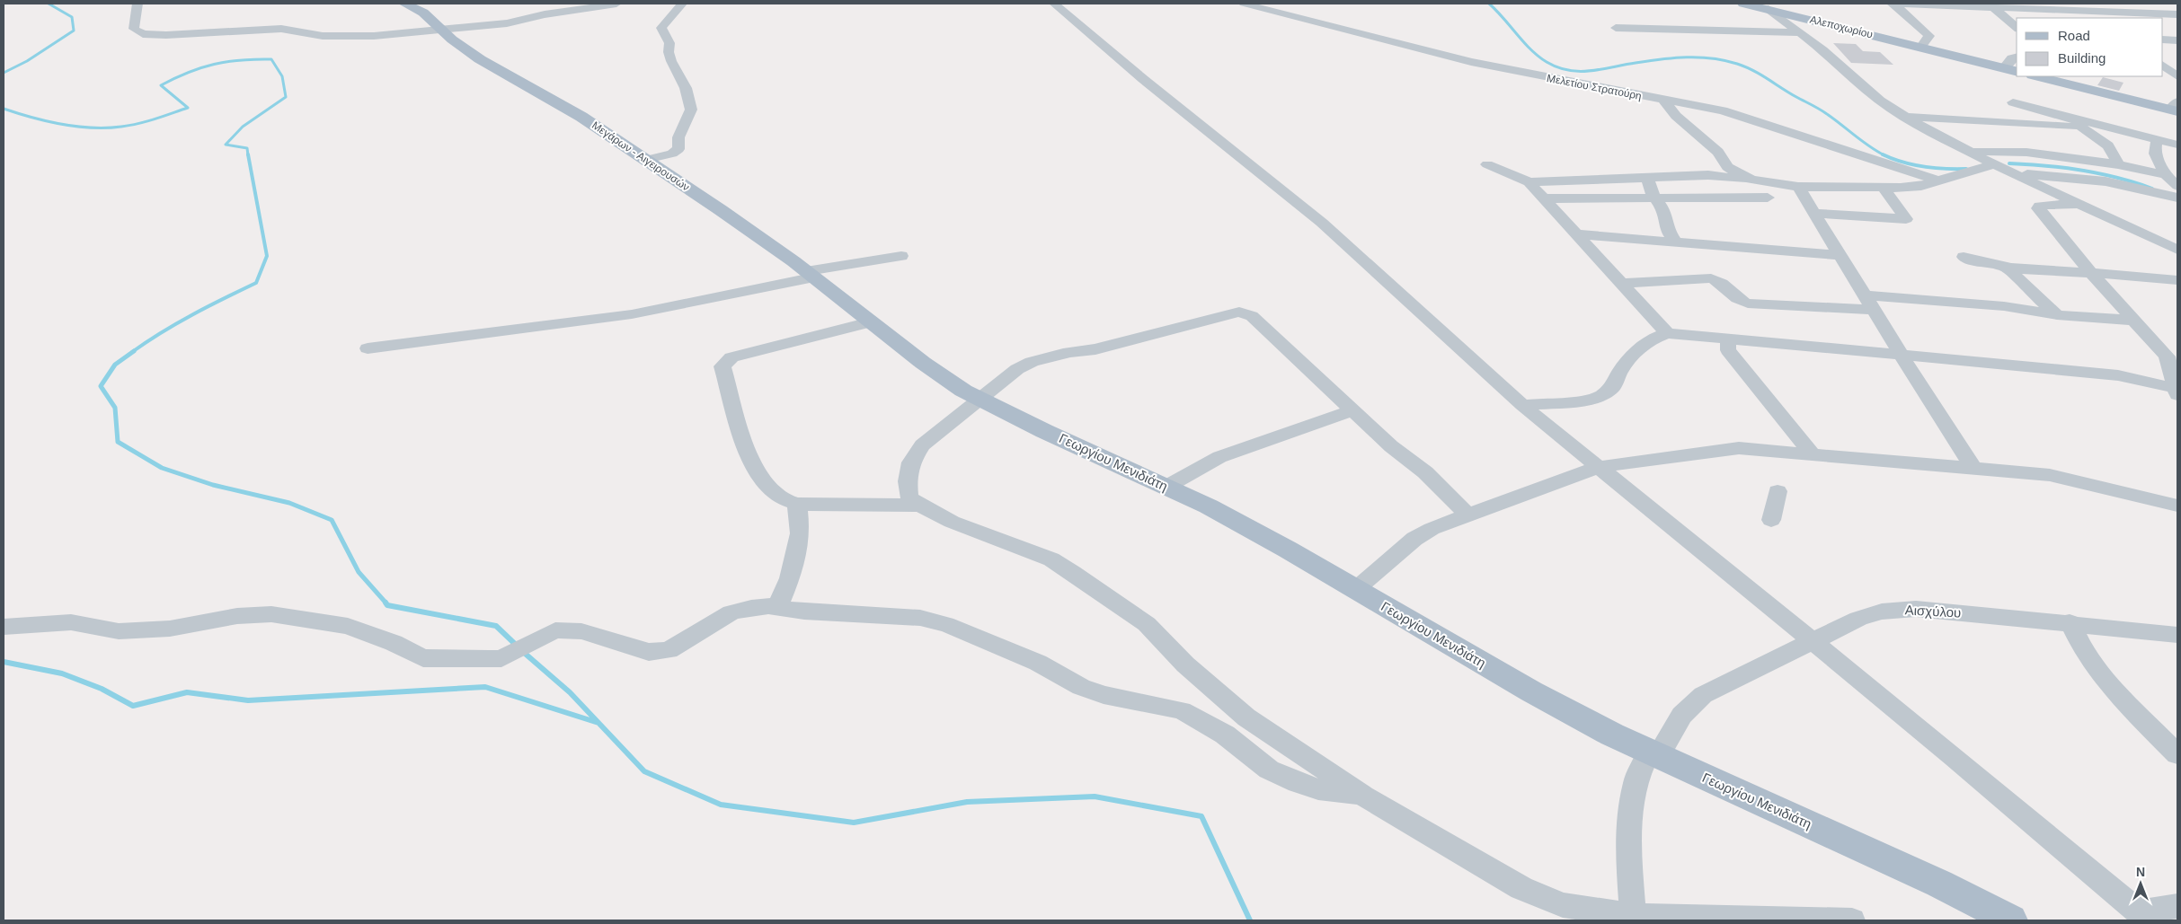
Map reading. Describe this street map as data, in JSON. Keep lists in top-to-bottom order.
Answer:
{
  "streets": {
    "main road": ["Αλεποχωρίου", "Μεγάρων - Αιγειρουσών", "Γεωργίου Μενιδιάτη"],
    "street": ["Μελετίου Στρατούρη", "Αισχύλου"]
  },
  "crossings": [
    ["Μεγάρων - Αιγειρουσών", "Γεωργίου Μενιδιάτη"],
    ["Γεωργίου Μενιδιάτη", "Αισχύλου"]
  ],
  "legend": ["Road", "Building"],
  "north": "top"
}
